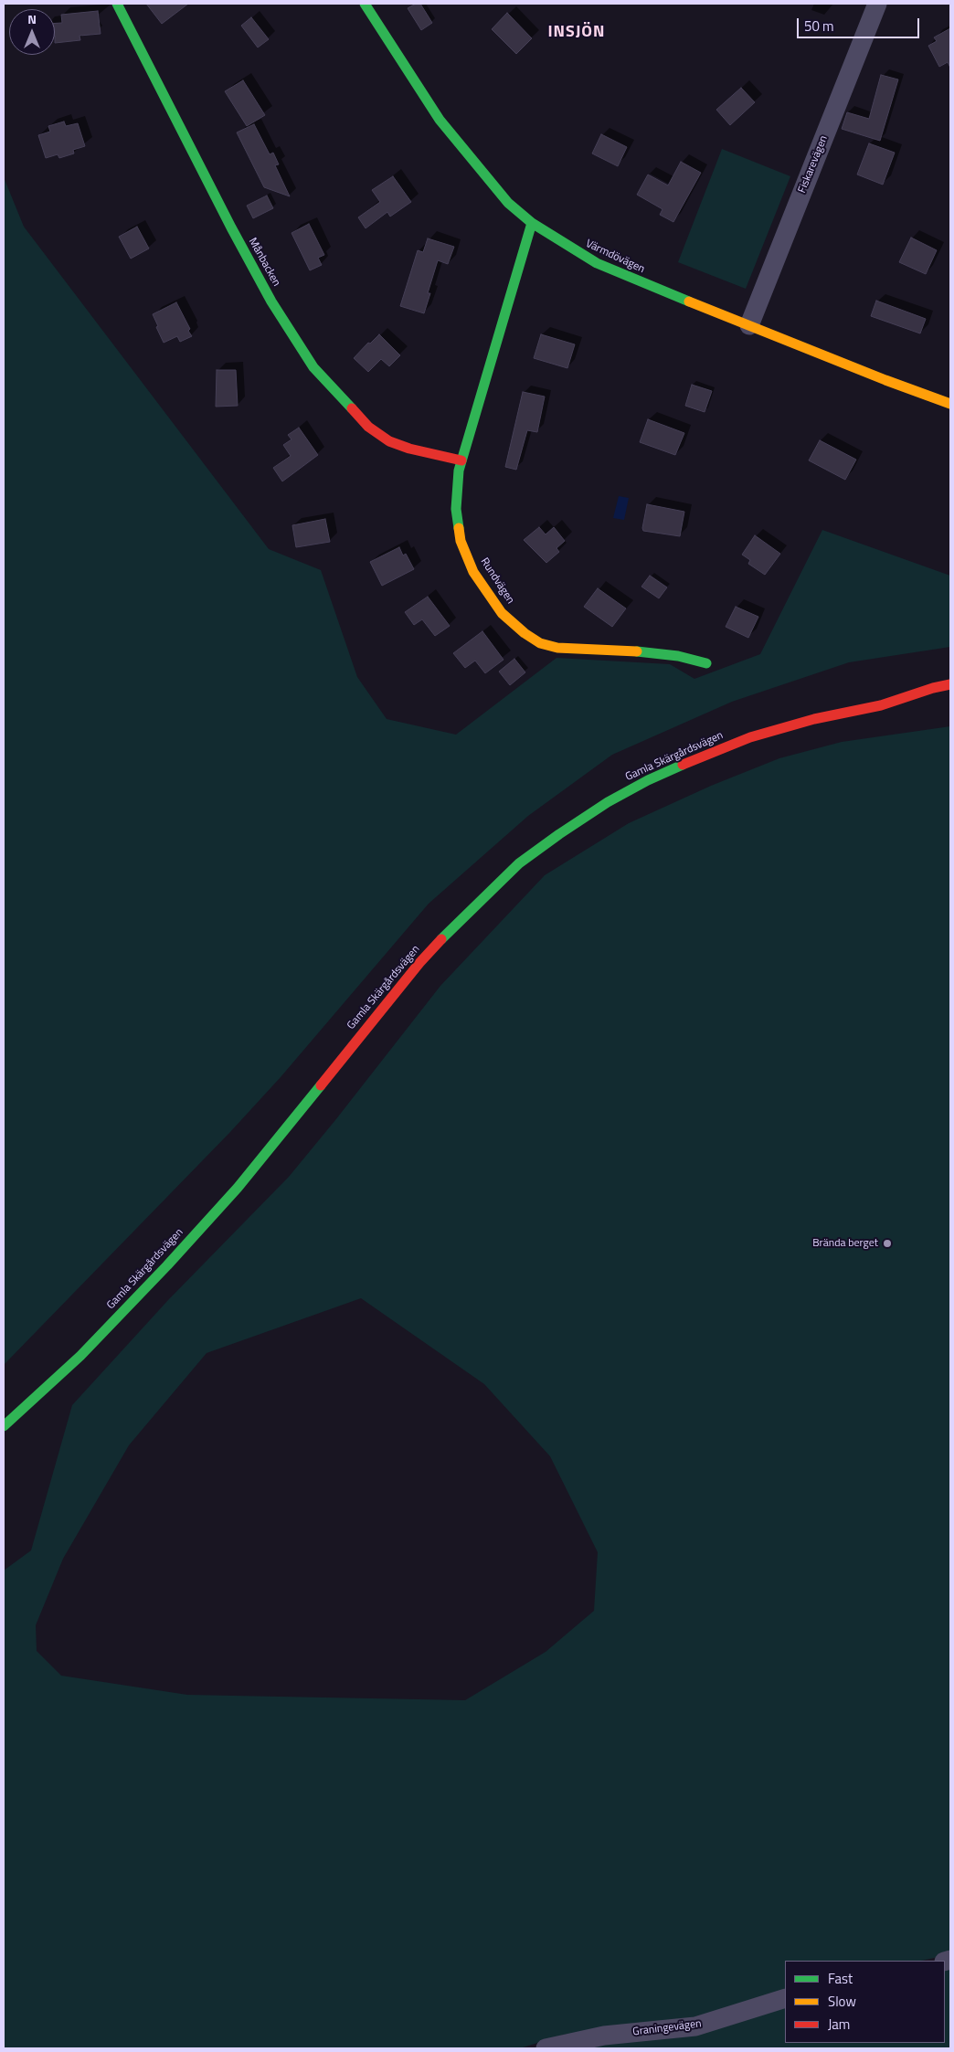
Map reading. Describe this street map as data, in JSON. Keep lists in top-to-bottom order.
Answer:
{
  "streets": {
    "main road": [
      "Värmdövägen",
      "Månbacken",
      "Rundvägen",
      "Gamla Skärgårdsvägen"
    ],
    "street": ["Fiskarevägen", "Graningevägen"]
  },
  "crossings": [
    ["Fiskarevägen", "Värmdövägen"],
    ["Värmdövägen", "Rundvägen"],
    ["Månbacken", "Rundvägen"]
  ],
  "districts": ["INSJÖN"],
  "places": ["Brända berget"],
  "legend": ["Fast", "Slow", "Jam"],
  "scale_bar": "50 m",
  "north": "top"
}
